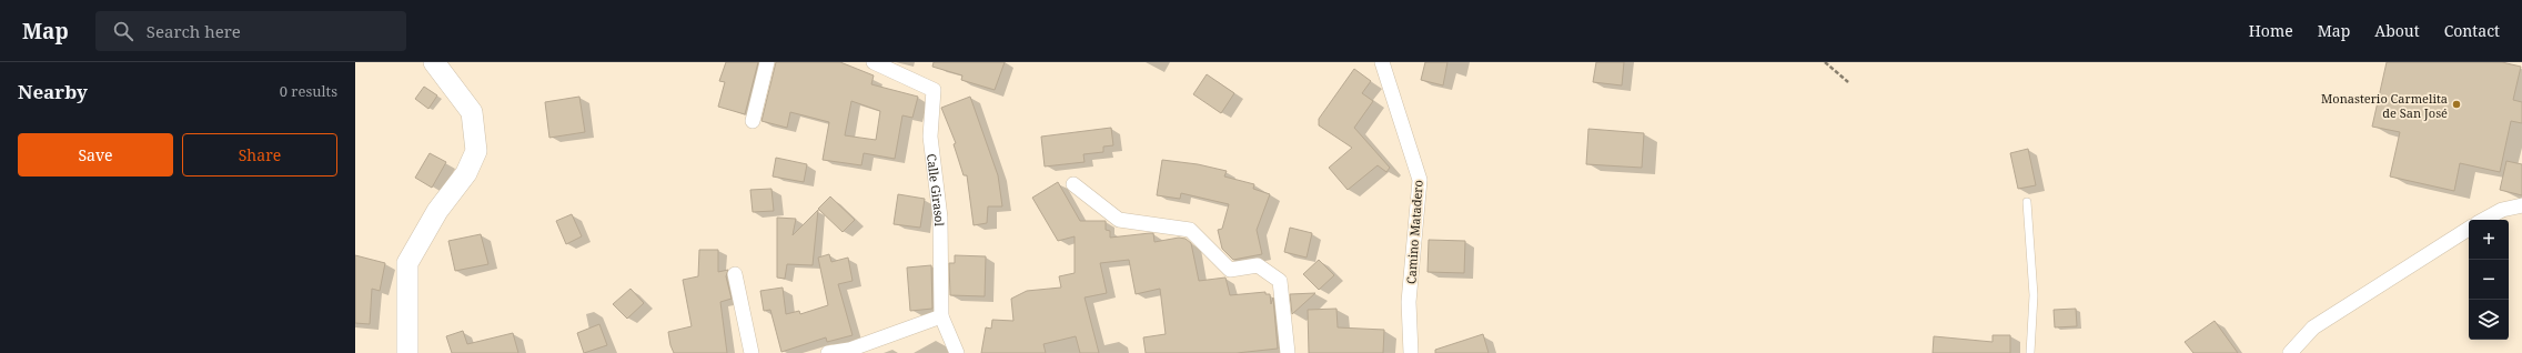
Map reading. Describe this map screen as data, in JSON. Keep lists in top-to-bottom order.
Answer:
{
  "streets": {
    "street": ["Calle Girasol", "Camino Matadero"]
  },
  "places": ["Monasterio Carmelita de San José"],
  "page": {
    "header": "Map",
    "search": "Search here",
    "nav": [
      "Home",
      "Map",
      "About",
      "Contact"
    ],
    "heading": ["Nearby", "0 results"],
    "buttons": ["Save", "Share"],
    "map_buttons": ["+", "−"]
  }
}
